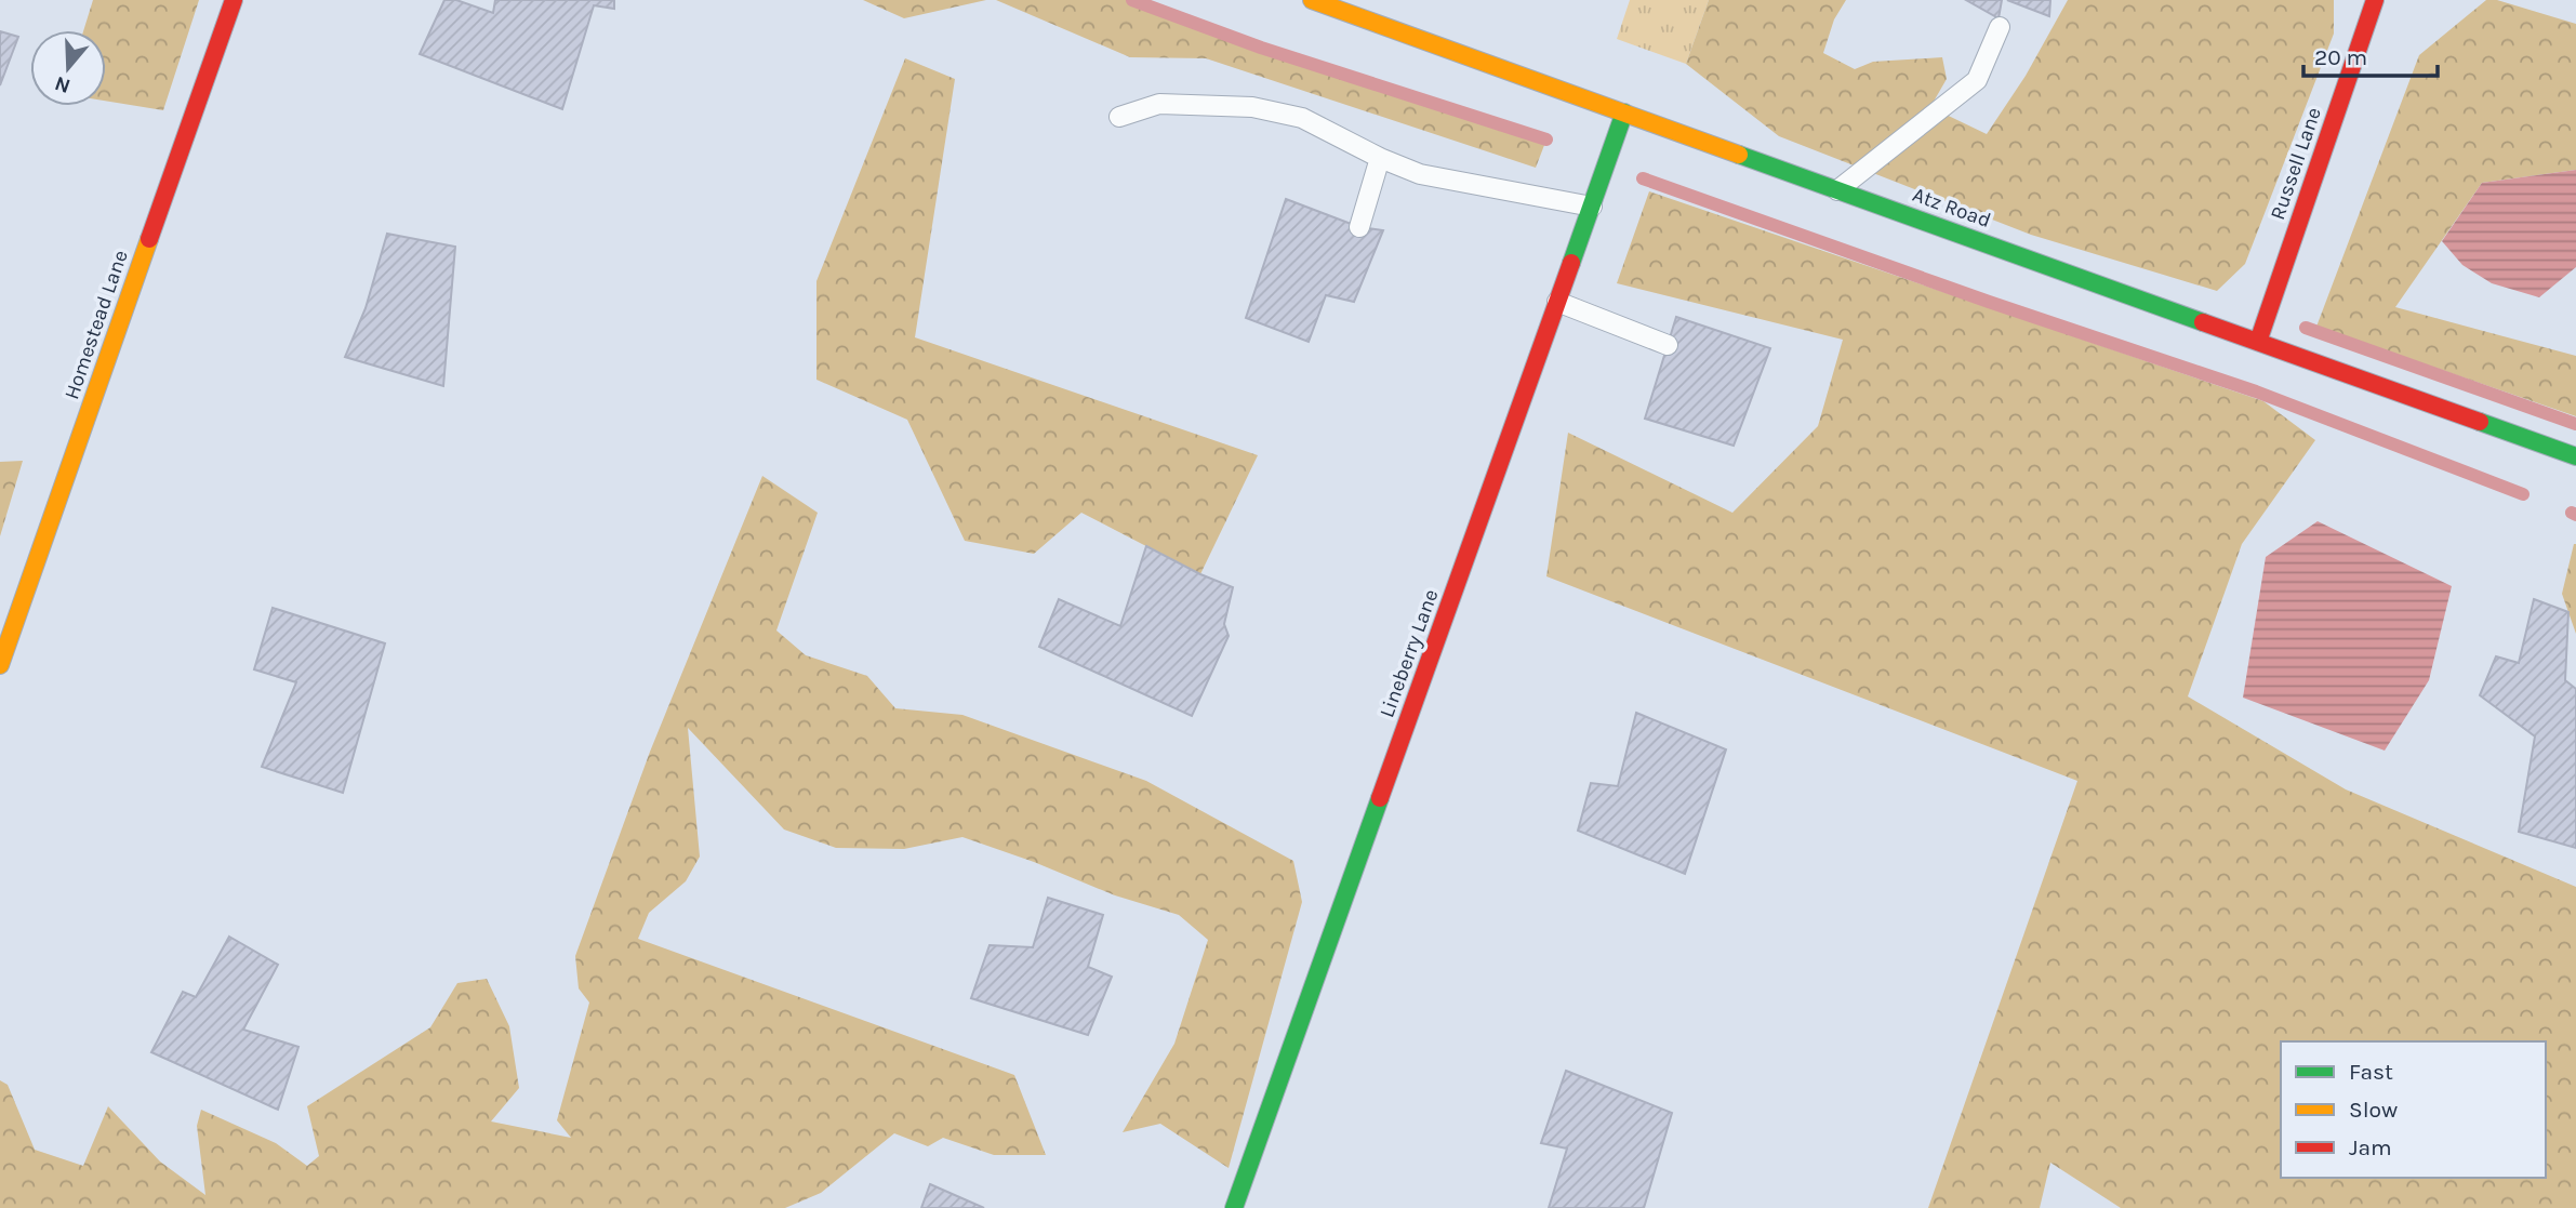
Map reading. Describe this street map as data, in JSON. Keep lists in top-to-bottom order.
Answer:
{
  "streets": {
    "street": [
      "Russell Lane",
      "Atz Road",
      "Homestead Lane",
      "Lineberry Lane"
    ]
  },
  "crossings": [
    ["Russell Lane", "Atz Road"],
    ["Atz Road", "Lineberry Lane"]
  ],
  "legend": ["Fast", "Slow", "Jam"],
  "scale_bar": "20 m",
  "north": "bottom"
}
